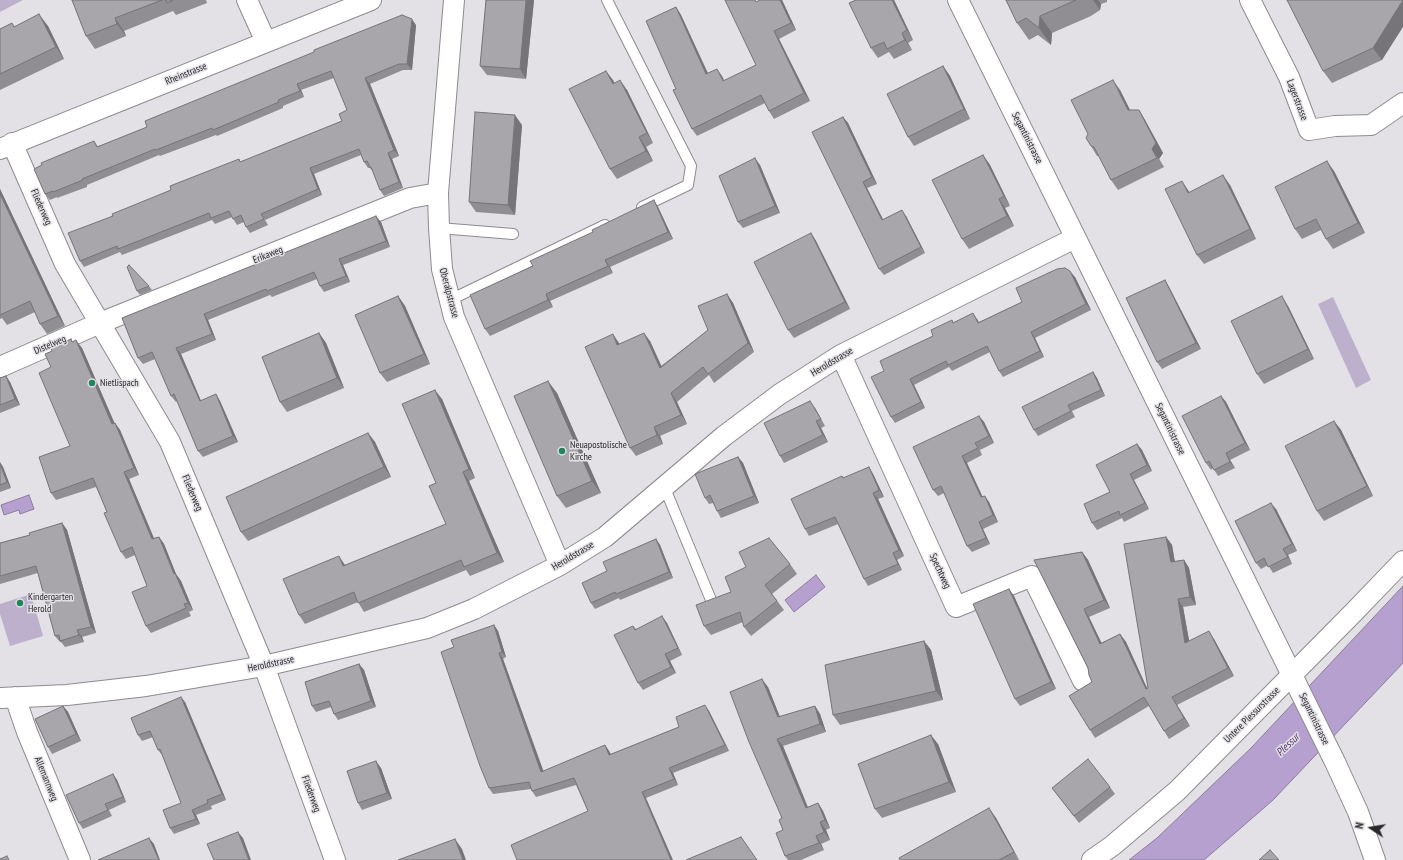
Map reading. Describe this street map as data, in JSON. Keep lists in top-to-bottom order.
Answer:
{
  "streets": {
    "street": [
      "Rheinstrasse",
      "Lagerstrasse",
      "Segantinistrasse",
      "Fliederweg",
      "Erikaweg",
      "Oberalpstrasse",
      "Distelweg",
      "Heroldstrasse",
      "Spechtweg",
      "Untere Plessurstrasse",
      "Allemannweg"
    ]
  },
  "crossings": [
    ["Rheinstrasse", "Fliederweg"],
    ["Segantinistrasse", "Heroldstrasse"],
    ["Segantinistrasse", "Untere Plessurstrasse"],
    ["Fliederweg", "Erikaweg"],
    ["Fliederweg", "Distelweg"],
    ["Fliederweg", "Heroldstrasse"],
    ["Erikaweg", "Oberalpstrasse"],
    ["Erikaweg", "Distelweg"],
    ["Oberalpstrasse", "Heroldstrasse"],
    ["Heroldstrasse", "Spechtweg"],
    ["Heroldstrasse", "Allemannweg"]
  ],
  "water": ["Plessur"],
  "places": ["Nietlispach", "Neuapostolische Kirche", "Kindergarten Herold"],
  "north": "left"
}
